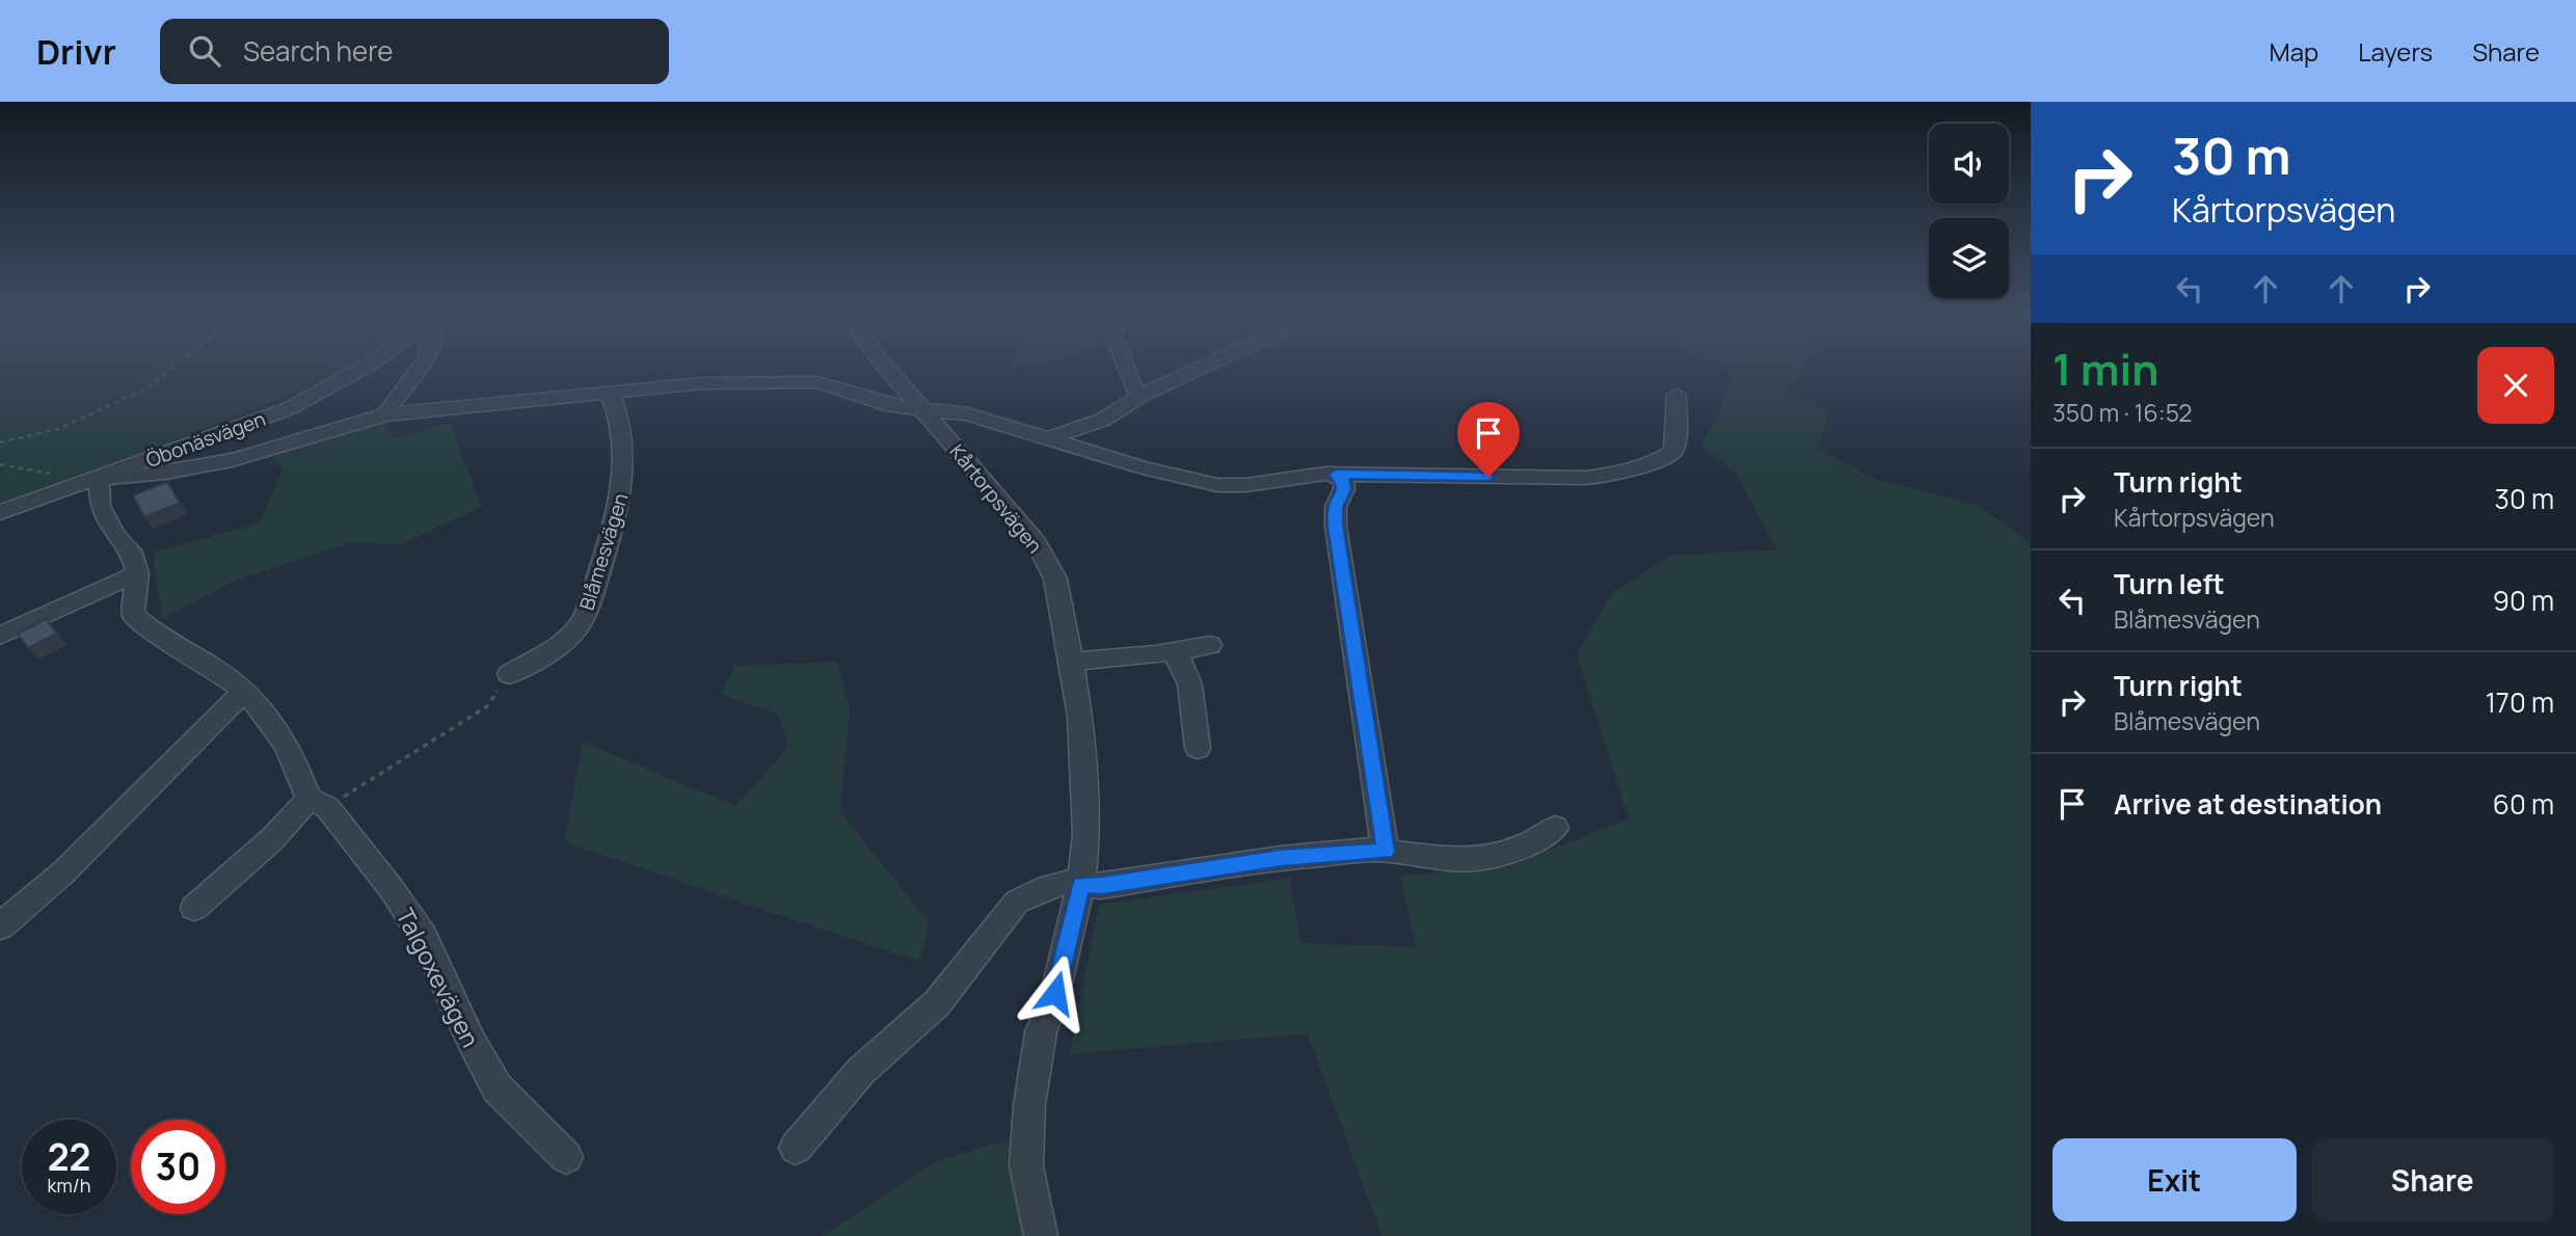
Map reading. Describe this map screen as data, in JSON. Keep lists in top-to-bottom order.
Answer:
{
  "streets": {
    "street": [
      "Öbonäsvägen",
      "Kårtorpsvägen",
      "Blåmesvägen",
      "Talgoxevägen"
    ]
  },
  "page": {
    "header": "Drivr",
    "search": "Search here",
    "nav": ["Map", "Layers", "Share"],
    "turn": ["30 m", "Kårtorpsvägen"],
    "heading": ["1 min", "350 m · 16:52"],
    "list": [
      {
        "name": "Turn right",
        "note": "Kårtorpsvägen",
        "value": "30 m"
      },
      {
        "name": "Turn left",
        "note": "Blåmesvägen",
        "value": "90 m"
      },
      {
        "name": "Turn right",
        "note": "Blåmesvägen",
        "value": "170 m"
      },
      {
        "name": "Arrive at destination",
        "value": "60 m"
      }
    ],
    "speed": "22 km/h",
    "limit": "30",
    "buttons": ["Exit", "Share"]
  }
}
